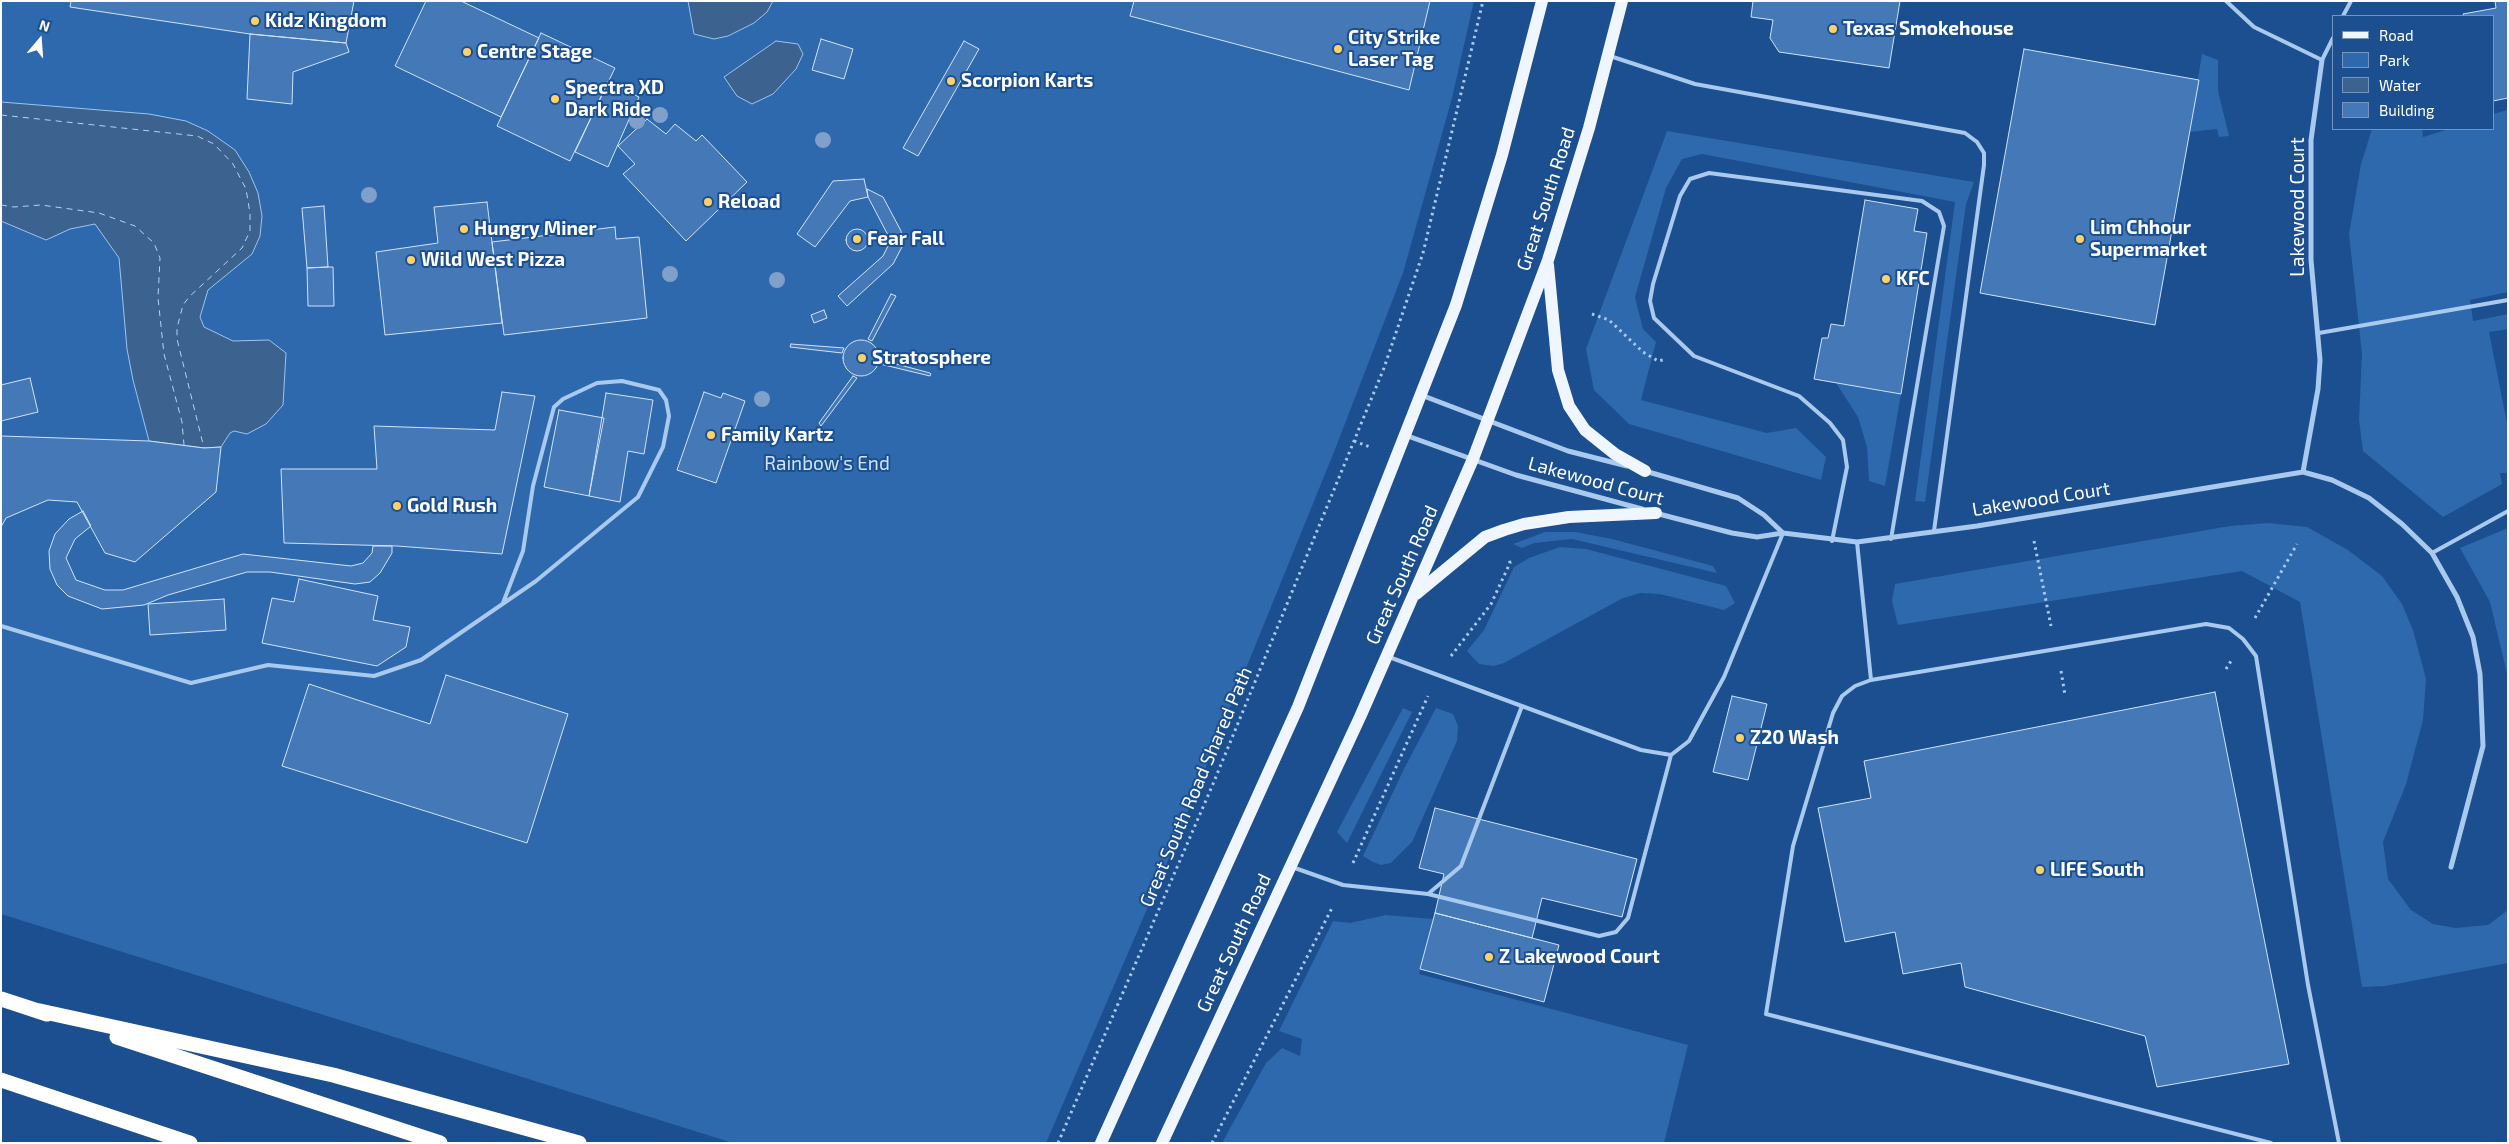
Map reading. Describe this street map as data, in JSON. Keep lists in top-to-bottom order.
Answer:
{
  "streets": {
    "main road": ["Great South Road"],
    "street": ["Lakewood Court"],
    "path": ["Great South Road Shared Path"]
  },
  "crossings": [
    ["Great South Road", "Lakewood Court"]
  ],
  "parks": ["Rainbow's End"],
  "places": [
    "Kidz Kingdom",
    "Texas Smokehouse",
    "City Strike Laser Tag",
    "Centre Stage",
    "Scorpion Karts",
    "Spectra XD Dark Ride",
    "Reload",
    "Hungry Miner",
    "Fear Fall",
    "Lim Chhour Supermarket",
    "Wild West Pizza",
    "KFC",
    "Stratosphere",
    "Family Kartz",
    "Gold Rush",
    "Z20 Wash",
    "LIFE South",
    "Z Lakewood Court"
  ],
  "legend": [
    "Road",
    "Park",
    "Water",
    "Building"
  ],
  "north": "top"
}
